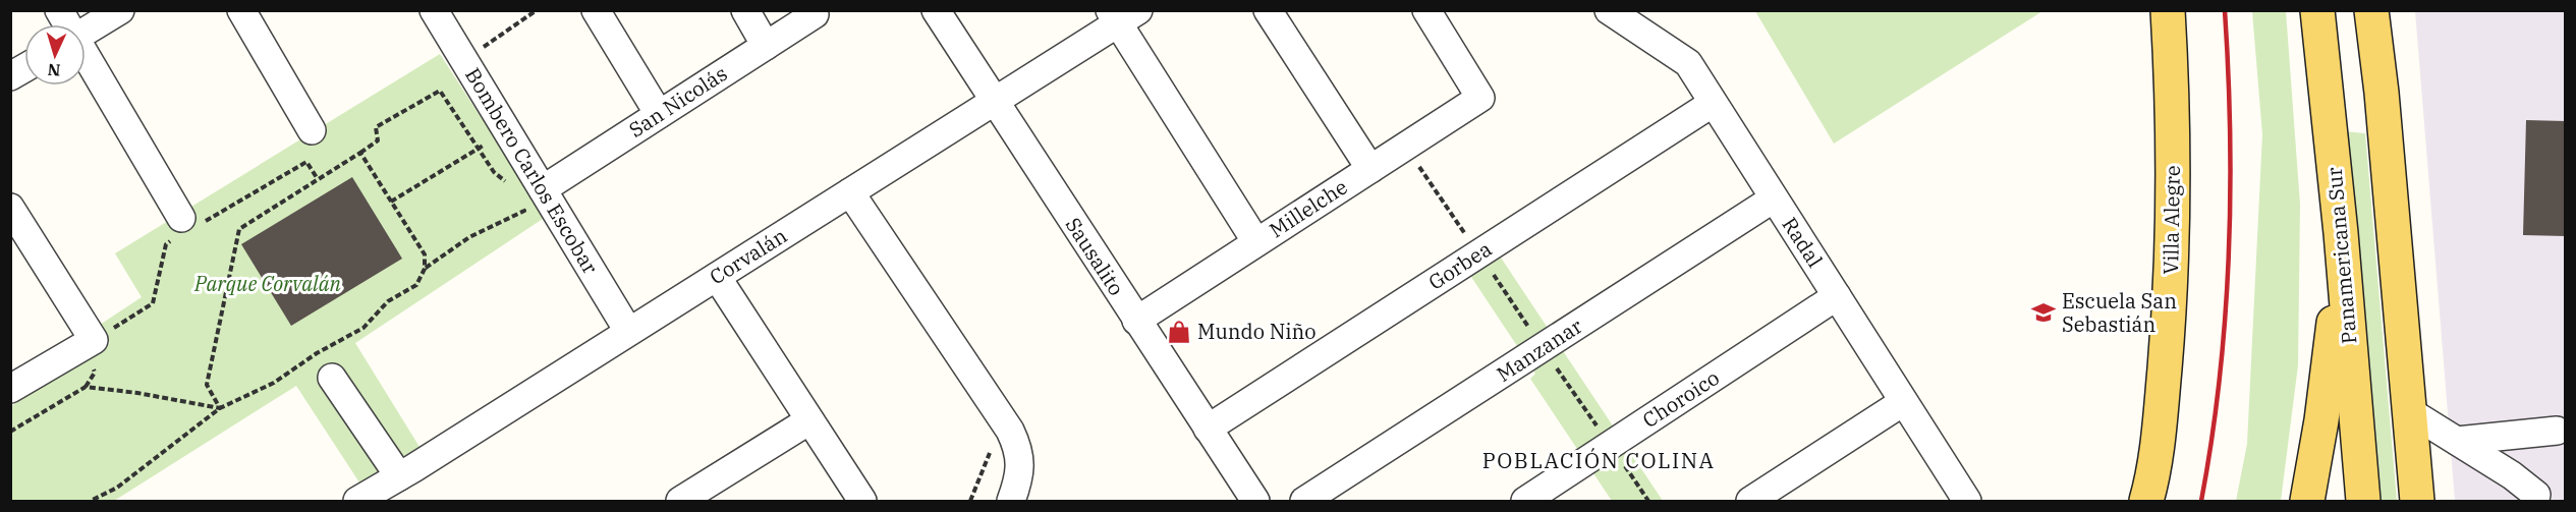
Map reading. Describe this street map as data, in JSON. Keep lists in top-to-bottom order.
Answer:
{
  "streets": {
    "main road": ["Villa Alegre", "Panamericana Sur"],
    "street": [
      "San Nicolás",
      "Bombero Carlos Escobar",
      "Millelche",
      "Radal",
      "Corvalán",
      "Sausalito",
      "Gorbea",
      "Manzanar",
      "Choroico"
    ]
  },
  "crossings": [
    ["San Nicolás", "Bombero Carlos Escobar"],
    ["Bombero Carlos Escobar", "Corvalán"],
    ["Millelche", "Sausalito"],
    ["Radal", "Gorbea"],
    ["Radal", "Manzanar"],
    ["Radal", "Choroico"],
    ["Corvalán", "Sausalito"],
    ["Sausalito", "Gorbea"]
  ],
  "districts": ["POBLACIÓN COLINA"],
  "parks": ["Parque Corvalán"],
  "places": {
    "school or university": ["Escuela San Sebastián"],
    "shop": ["Mundo Niño"]
  },
  "north": "bottom"
}
